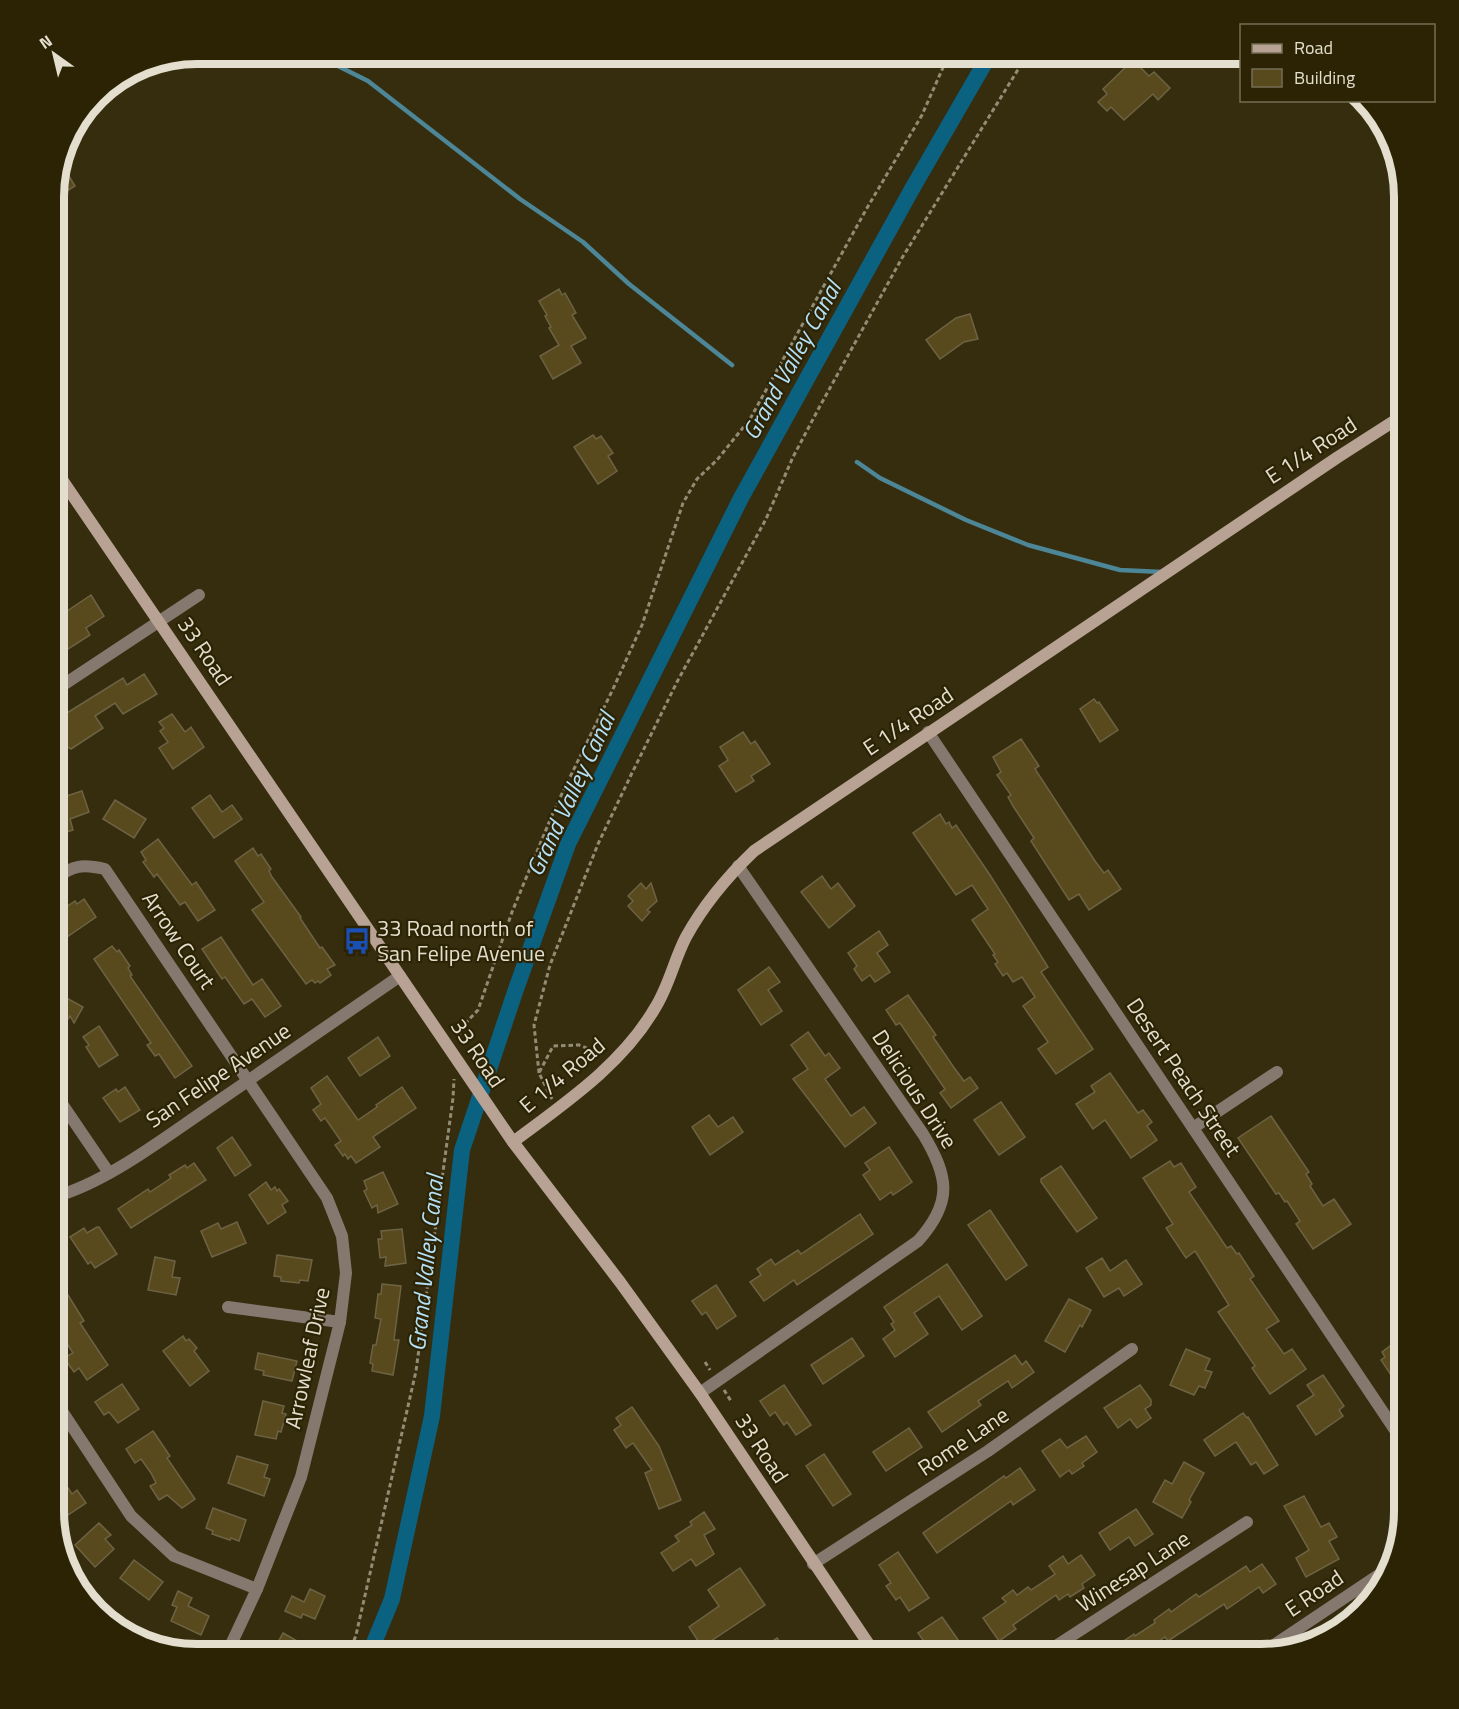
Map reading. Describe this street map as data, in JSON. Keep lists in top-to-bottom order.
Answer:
{
  "streets": {
    "main road": ["E 1/4 Road", "33 Road"],
    "street": [
      "Arrow Court",
      "San Felipe Avenue",
      "Desert Peach Street",
      "Delicious Drive",
      "Arrowleaf Drive",
      "Rome Lane",
      "Winesap Lane",
      "E Road"
    ]
  },
  "crossings": [
    ["E 1/4 Road", "33 Road"],
    ["E 1/4 Road", "Desert Peach Street"],
    ["E 1/4 Road", "Delicious Drive"],
    ["33 Road", "San Felipe Avenue"],
    ["33 Road", "Delicious Drive"],
    ["33 Road", "Rome Lane"],
    ["Arrow Court", "San Felipe Avenue"],
    ["Arrow Court", "Arrowleaf Drive"],
    ["San Felipe Avenue", "Arrowleaf Drive"]
  ],
  "water": ["Grand Valley Canal"],
  "places": {
    "bus stop": ["33 Road north of San Felipe Avenue"]
  },
  "legend": ["Road", "Building"],
  "north": "top left"
}
